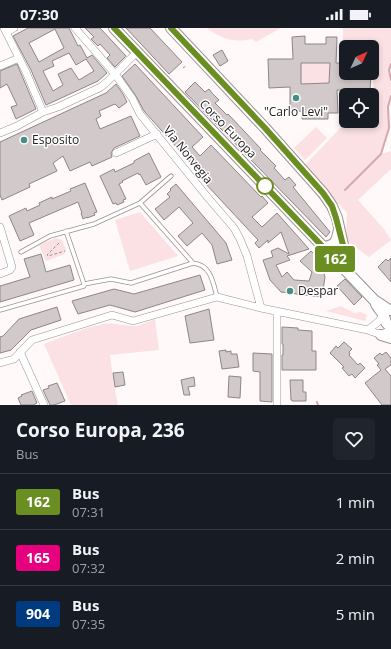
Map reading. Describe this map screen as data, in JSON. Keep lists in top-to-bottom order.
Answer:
{
  "streets": {
    "main road": ["Corso Europa"],
    "street": ["Via Norvegia"]
  },
  "places": ["\"Carlo Levi\"", "Esposito", "Despar"],
  "lines": ["bus line 162"],
  "north": "top right",
  "page": {
    "status": "07:30",
    "on_map": "162",
    "heading": ["Corso Europa, 236", "Bus"],
    "list": [
      {
        "mark": "162",
        "name": "Bus",
        "note": "07:31",
        "value": "1 min"
      },
      {
        "mark": "165",
        "name": "Bus",
        "note": "07:32",
        "value": "2 min"
      },
      {
        "mark": "904",
        "name": "Bus",
        "note": "07:35",
        "value": "5 min"
      }
    ]
  }
}
